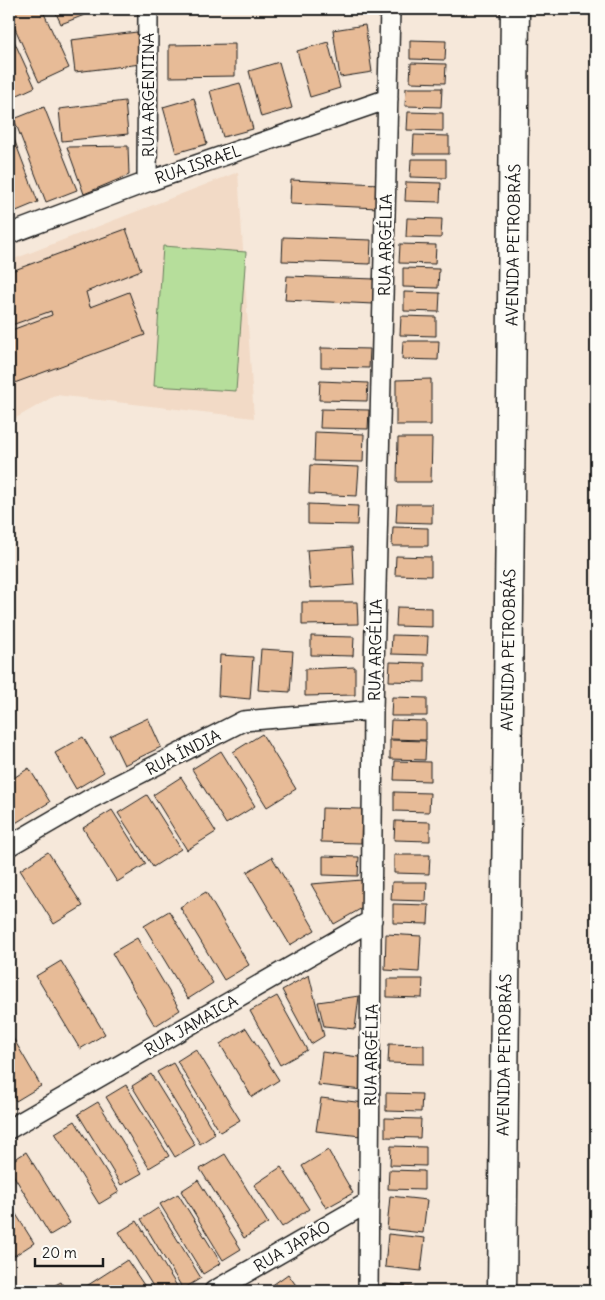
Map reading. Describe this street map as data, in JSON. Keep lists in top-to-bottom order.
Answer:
{
  "streets": {
    "main road": ["AVENIDA PETROBRÁS"],
    "street": [
      "RUA ARGENTINA",
      "RUA ISRAEL",
      "RUA ARGÉLIA",
      "RUA ÍNDIA",
      "RUA JAMAICA",
      "RUA JAPÃO"
    ]
  },
  "crossings": [
    ["RUA ARGENTINA", "RUA ISRAEL"],
    ["RUA ISRAEL", "RUA ARGÉLIA"],
    ["RUA ARGÉLIA", "RUA ÍNDIA"],
    ["RUA ARGÉLIA", "RUA JAMAICA"],
    ["RUA ARGÉLIA", "RUA JAPÃO"]
  ],
  "scale_bar": "20 m"
}
